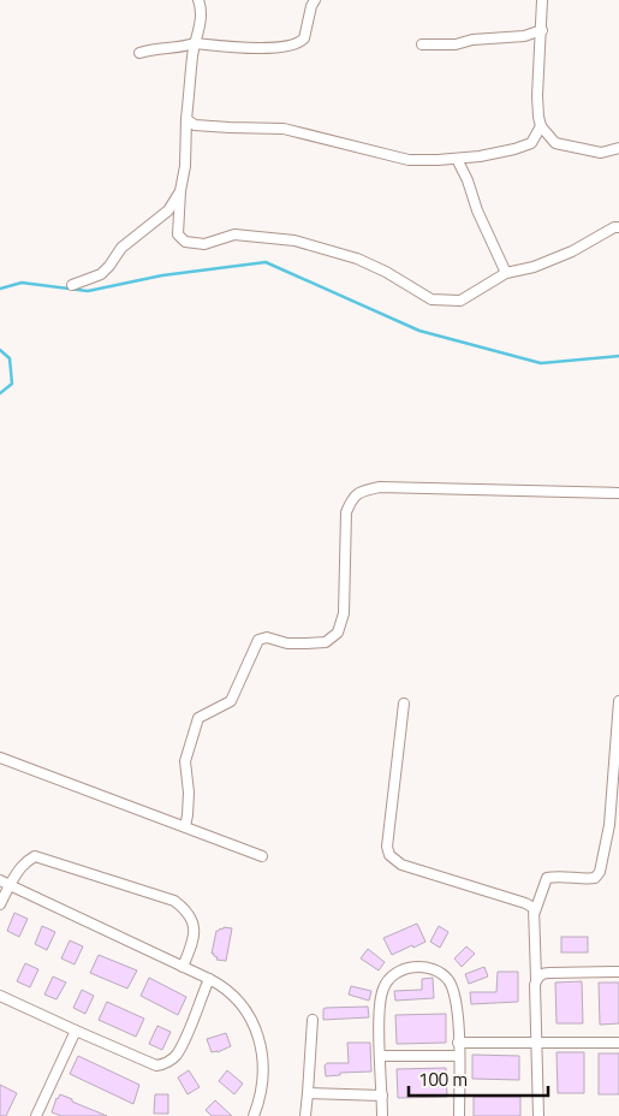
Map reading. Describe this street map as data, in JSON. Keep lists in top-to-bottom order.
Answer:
{
  "scale_bar": "100 m"
}
